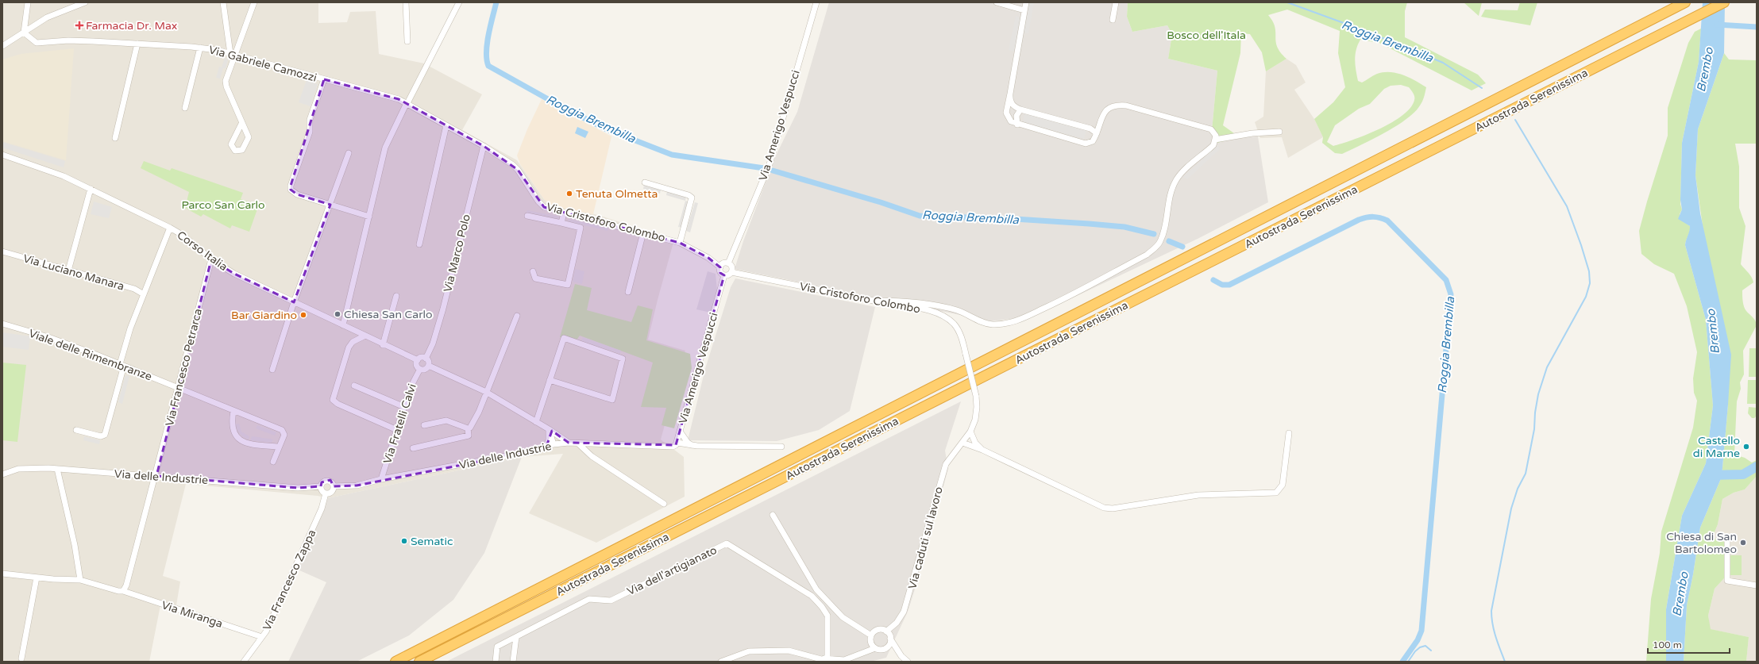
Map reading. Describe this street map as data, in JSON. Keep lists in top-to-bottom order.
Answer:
{
  "streets": {
    "highway": ["Autostrada Serenissima"],
    "street": [
      "Via Gabriele Camozzi",
      "Via Amerigo Vespucci",
      "Via Cristoforo Colombo",
      "Corso Italia",
      "Via Marco Polo",
      "Via Luciano Manara",
      "Viale delle Rimembranze",
      "Via Francesco Petrarca",
      "Via Fratelli Calvi",
      "Via delle Industrie",
      "Via caduti sul lavoro",
      "Via dell'artigianato",
      "Via Francesco Zappa",
      "Via Miranga"
    ]
  },
  "crossings": [
    ["Via Gabriele Camozzi", "Via Cristoforo Colombo"],
    ["Via Amerigo Vespucci", "Via Cristoforo Colombo"],
    ["Via Amerigo Vespucci", "Via delle Industrie"],
    ["Via Cristoforo Colombo", "Via Marco Polo"],
    ["Via Cristoforo Colombo", "Via caduti sul lavoro"],
    ["Corso Italia", "Via Marco Polo"],
    ["Corso Italia", "Via Francesco Petrarca"],
    ["Corso Italia", "Via Fratelli Calvi"],
    ["Via Marco Polo", "Via Fratelli Calvi"],
    ["Viale delle Rimembranze", "Via Francesco Petrarca"],
    ["Via Francesco Petrarca", "Via delle Industrie"],
    ["Via Fratelli Calvi", "Via delle Industrie"],
    ["Via delle Industrie", "Via Francesco Zappa"],
    ["Via Francesco Zappa", "Via Miranga"]
  ],
  "water": ["Roggia Brembilla", "Brembo"],
  "parks": ["Bosco dell'Itala", "Parco San Carlo"],
  "places": {
    "health": ["Farmacia Dr. Max"],
    "other": [
      "Tenuta Olmetta",
      "Chiesa San Carlo",
      "Bar Giardino",
      "Castello di Marne",
      "Sematic",
      "Chiesa di San Bartolomeo"
    ]
  },
  "scale_bar": "100 m"
}
